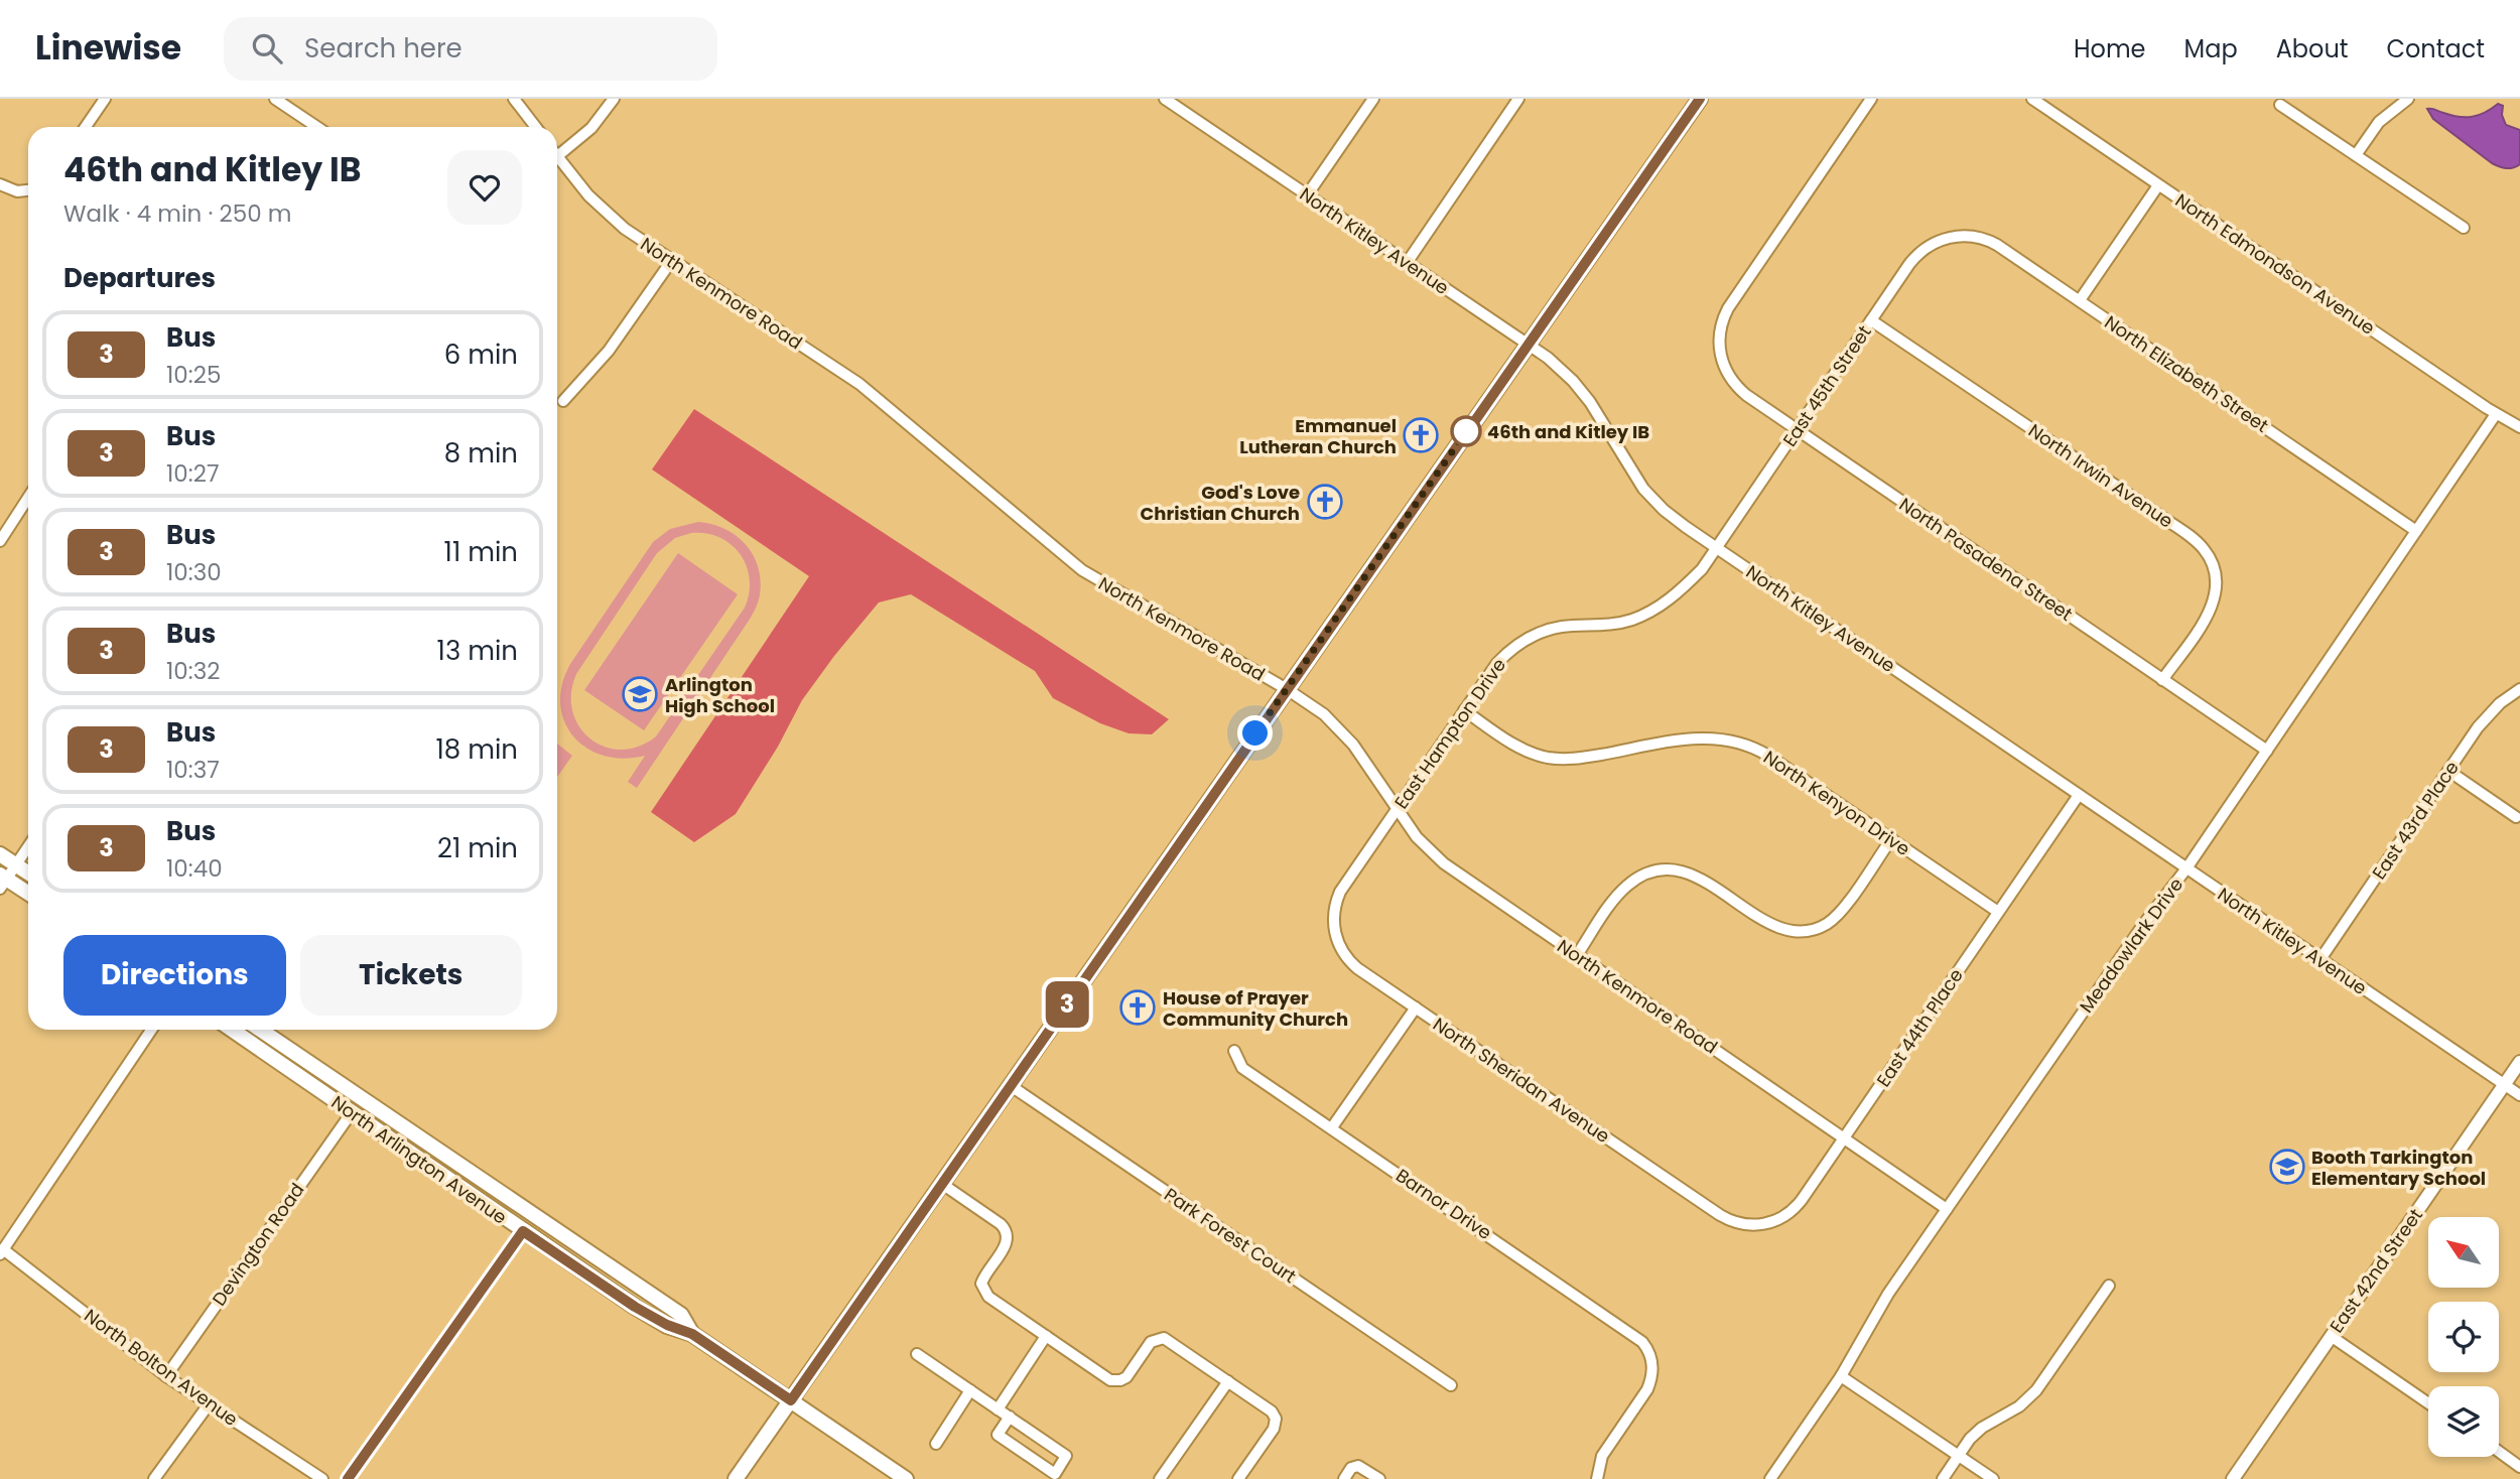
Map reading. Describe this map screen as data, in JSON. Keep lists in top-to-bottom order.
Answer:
{
  "streets": {
    "main road": ["North Arlington Avenue"],
    "street": [
      "North Kitley Avenue",
      "North Edmondson Avenue",
      "North Kenmore Road",
      "North Elizabeth Street",
      "East 45th Street",
      "North Irwin Avenue",
      "North Pasadena Street",
      "East Hampton Drive",
      "North Kenyon Drive",
      "East 43rd Place",
      "Meadowlark Drive",
      "East 44th Place",
      "North Sheridan Avenue",
      "Barnor Drive",
      "Park Forest Court",
      "Devington Road",
      "East 42nd Street",
      "North Bolton Avenue"
    ]
  },
  "crossings": [
    ["North Kitley Avenue", "East 45th Street"],
    ["North Kitley Avenue", "East Hampton Drive"],
    ["North Kitley Avenue", "East 43rd Place"],
    ["North Kitley Avenue", "Meadowlark Drive"],
    ["North Kitley Avenue", "East 44th Place"],
    ["North Kitley Avenue", "East 42nd Street"],
    ["North Edmondson Avenue", "Meadowlark Drive"],
    ["North Kenmore Road", "East Hampton Drive"],
    ["North Kenmore Road", "Meadowlark Drive"],
    ["North Kenmore Road", "East 44th Place"],
    ["North Elizabeth Street", "East 45th Street"],
    ["North Elizabeth Street", "Meadowlark Drive"],
    ["East 45th Street", "North Irwin Avenue"],
    ["East 45th Street", "North Pasadena Street"],
    ["East 45th Street", "East Hampton Drive"],
    ["North Irwin Avenue", "North Pasadena Street"],
    ["North Pasadena Street", "Meadowlark Drive"],
    ["East Hampton Drive", "North Kenyon Drive"],
    ["East Hampton Drive", "North Sheridan Avenue"],
    ["North Kenyon Drive", "East 44th Place"],
    ["East 44th Place", "North Sheridan Avenue"],
    ["North Arlington Avenue", "Devington Road"],
    ["Devington Road", "North Bolton Avenue"]
  ],
  "places": {
    "other": ["46th and Kitley IB"],
    "church": ["Emmanuel Lutheran Church", "God's Love Christian Church", "House of Prayer Community Church"],
    "school or university": ["Arlington High School", "Booth Tarkington Elementary School"]
  },
  "lines": ["bus line 3"],
  "north": "top left",
  "page": {
    "header": "Linewise",
    "search": "Search here",
    "nav": [
      "Home",
      "Map",
      "About",
      "Contact"
    ],
    "on_map": "3",
    "heading": [
      ["46th and Kitley IB", "Walk · 4 min · 250 m"],
      "Departures"
    ],
    "list": [
      {
        "mark": "3",
        "name": "Bus",
        "note": "10:25",
        "value": "6 min"
      },
      {
        "mark": "3",
        "name": "Bus",
        "note": "10:27",
        "value": "8 min"
      },
      {
        "mark": "3",
        "name": "Bus",
        "note": "10:30",
        "value": "11 min"
      },
      {
        "mark": "3",
        "name": "Bus",
        "note": "10:32",
        "value": "13 min"
      },
      {
        "mark": "3",
        "name": "Bus",
        "note": "10:37",
        "value": "18 min"
      },
      {
        "mark": "3",
        "name": "Bus",
        "note": "10:40",
        "value": "21 min"
      }
    ],
    "buttons": ["Directions", "Tickets"]
  }
}
